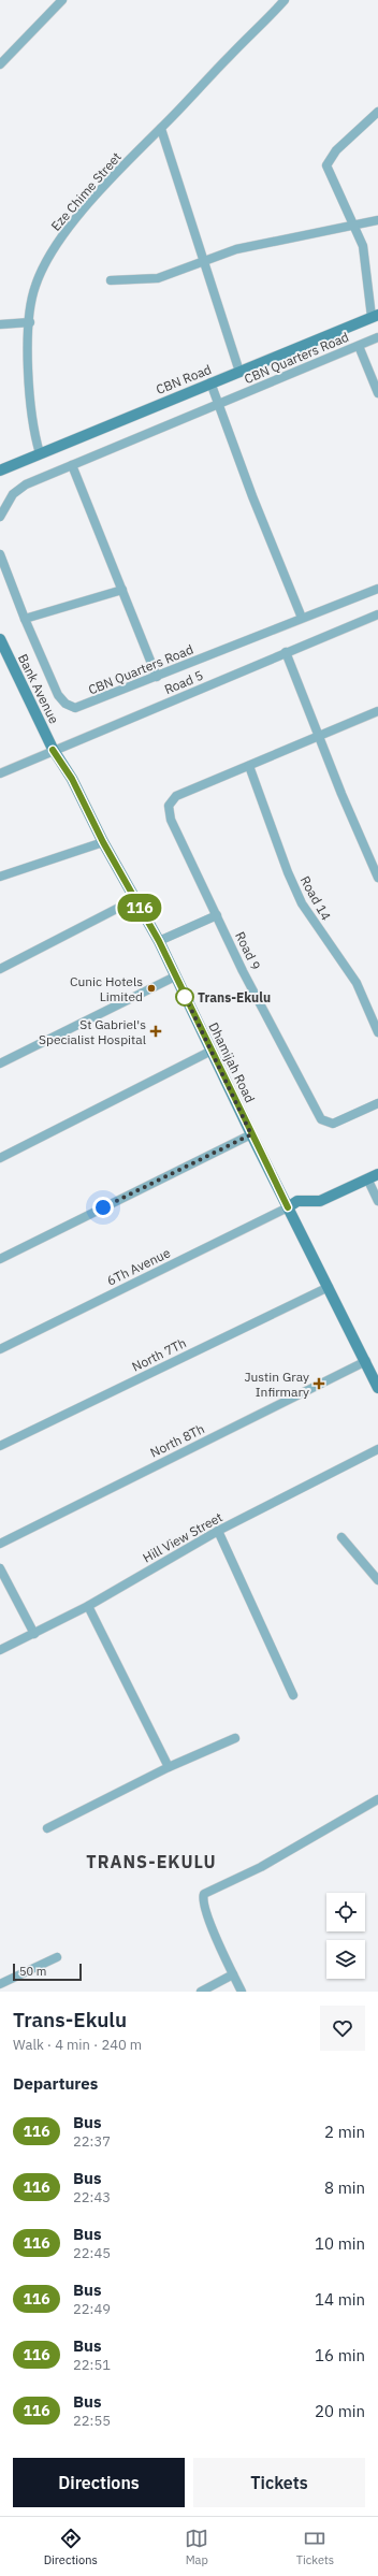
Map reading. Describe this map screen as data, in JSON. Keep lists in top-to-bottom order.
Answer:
{
  "streets": {
    "main road": ["CBN Road", "Bank Avenue", "Dhamijah Road"],
    "street": [
      "Eze Chime Street",
      "CBN Quarters Road",
      "Road 5",
      "Road 14",
      "Road 9",
      "6Th Avenue",
      "North 7Th",
      "North 8Th",
      "Hill View Street"
    ]
  },
  "crossings": [
    ["Eze Chime Street", "CBN Road"],
    ["Road 5", "Bank Avenue"],
    ["Road 5", "Dhamijah Road"],
    ["Bank Avenue", "Dhamijah Road"],
    ["Road 14", "Road 9"],
    ["Dhamijah Road", "6Th Avenue"],
    ["Dhamijah Road", "North 7Th"],
    ["Dhamijah Road", "North 8Th"]
  ],
  "districts": ["TRANS-EKULU"],
  "places": {
    "other": ["Cunic Hotels Limited", "Trans-Ekulu"],
    "health": ["St Gabriel's Specialist Hospital", "Justin Gray Infirmary"]
  },
  "lines": ["bus line 116"],
  "scale_bar": "50 m",
  "page": {
    "on_map": "116",
    "scale": "50 m",
    "heading": [
      ["Trans-Ekulu", "Walk · 4 min · 240 m"],
      "Departures"
    ],
    "list": [
      {
        "mark": "116",
        "name": "Bus",
        "note": "22:37",
        "value": "2 min"
      },
      {
        "mark": "116",
        "name": "Bus",
        "note": "22:43",
        "value": "8 min"
      },
      {
        "mark": "116",
        "name": "Bus",
        "note": "22:45",
        "value": "10 min"
      },
      {
        "mark": "116",
        "name": "Bus",
        "note": "22:49",
        "value": "14 min"
      },
      {
        "mark": "116",
        "name": "Bus",
        "note": "22:51",
        "value": "16 min"
      },
      {
        "mark": "116",
        "name": "Bus",
        "note": "22:55",
        "value": "20 min"
      }
    ],
    "buttons": ["Directions", "Tickets"],
    "tabs": ["Directions", "Map", "Tickets"]
  }
}
